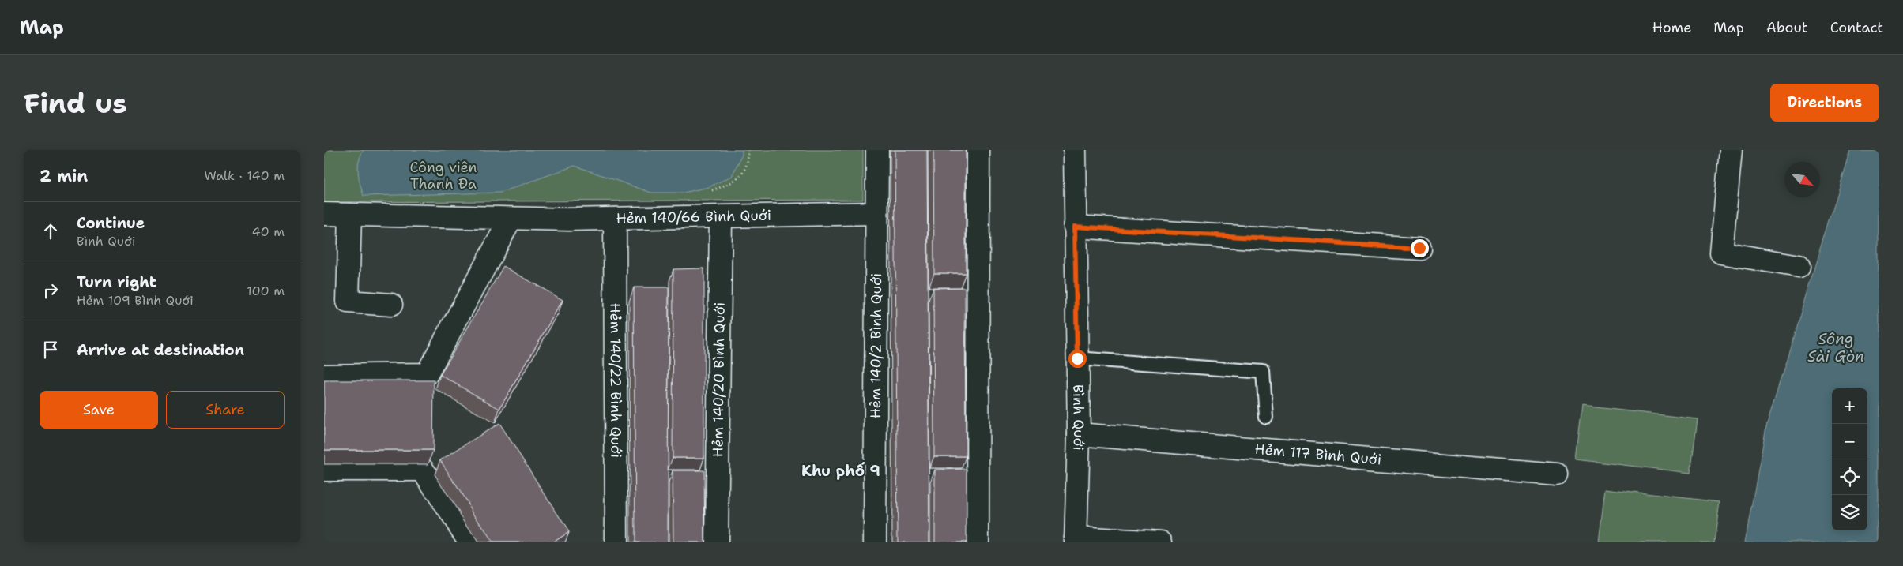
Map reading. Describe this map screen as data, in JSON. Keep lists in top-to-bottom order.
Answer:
{
  "streets": {
    "street": [
      "Hẻm 140/66 Bình Quới",
      "Hẻm 140/2 Bình Quới",
      "Hẻm 140/20 Bình Quới",
      "Hẻm 140/22 Bình Quới",
      "Bình Quới",
      "Hẻm 117 Bình Quới"
    ]
  },
  "crossings": [
    ["Hẻm 140/66 Bình Quới", "Hẻm 140/2 Bình Quới"],
    ["Hẻm 140/66 Bình Quới", "Hẻm 140/20 Bình Quới"],
    ["Hẻm 140/66 Bình Quới", "Hẻm 140/22 Bình Quới"],
    ["Bình Quới", "Hẻm 117 Bình Quới"]
  ],
  "districts": ["Khu phố 9"],
  "water": ["Sông Sài Gòn"],
  "parks": ["Công viên Thanh Đa"],
  "north": "bottom right",
  "page": {
    "header": "Map",
    "nav": [
      "Home",
      "Map",
      "About",
      "Contact"
    ],
    "buttons": [
      "Directions",
      ["Save", "Share"]
    ],
    "title": "Find us",
    "heading": ["2 min", "Walk · 140 m"],
    "list": [
      ["Continue", "Bình Quới", "40 m"],
      ["Turn right", "Hẻm 109 Bình Quới", "100 m"],
      "Arrive at destination"
    ],
    "map_buttons": ["+", "−"]
  }
}
